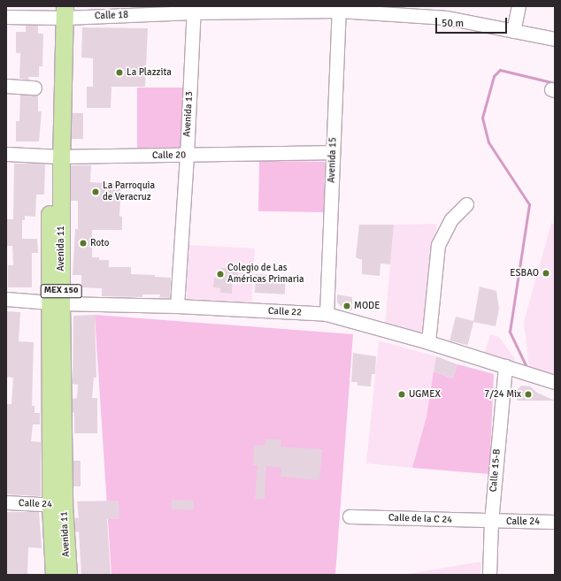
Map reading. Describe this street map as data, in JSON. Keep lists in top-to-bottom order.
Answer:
{
  "streets": {
    "main road": ["Avenida 11", "MEX 150"],
    "street": [
      "Calle 18",
      "Avenida 13",
      "Calle 20",
      "Avenida 15",
      "Calle 22",
      "Calle 15-B",
      "Calle 24",
      "Calle de la C 24"
    ]
  },
  "crossings": [
    ["Calle 18", "Avenida 13"],
    ["Calle 18", "Avenida 15"],
    ["Calle 18", "Avenida 11"],
    ["Avenida 13", "Calle 20"],
    ["Avenida 13", "Calle 22"],
    ["Calle 20", "Avenida 15"],
    ["Calle 20", "Avenida 11"],
    ["Avenida 15", "Calle 22"],
    ["Avenida 11", "Calle 22"],
    ["Avenida 11", "Calle 24"],
    ["Calle 22", "Calle 15-B"],
    ["Calle 15-B", "Calle 24"],
    ["Calle 15-B", "Calle de la C 24"],
    ["Calle 24", "Calle de la C 24"]
  ],
  "places": [
    "La Plazzita",
    "La Parroquia de Veracruz",
    "Roto",
    "ESBAO",
    "Colegio de Las Américas Primaria",
    "MODE",
    "UGMEX",
    "7/24 Mix"
  ],
  "scale_bar": "50 m"
}
